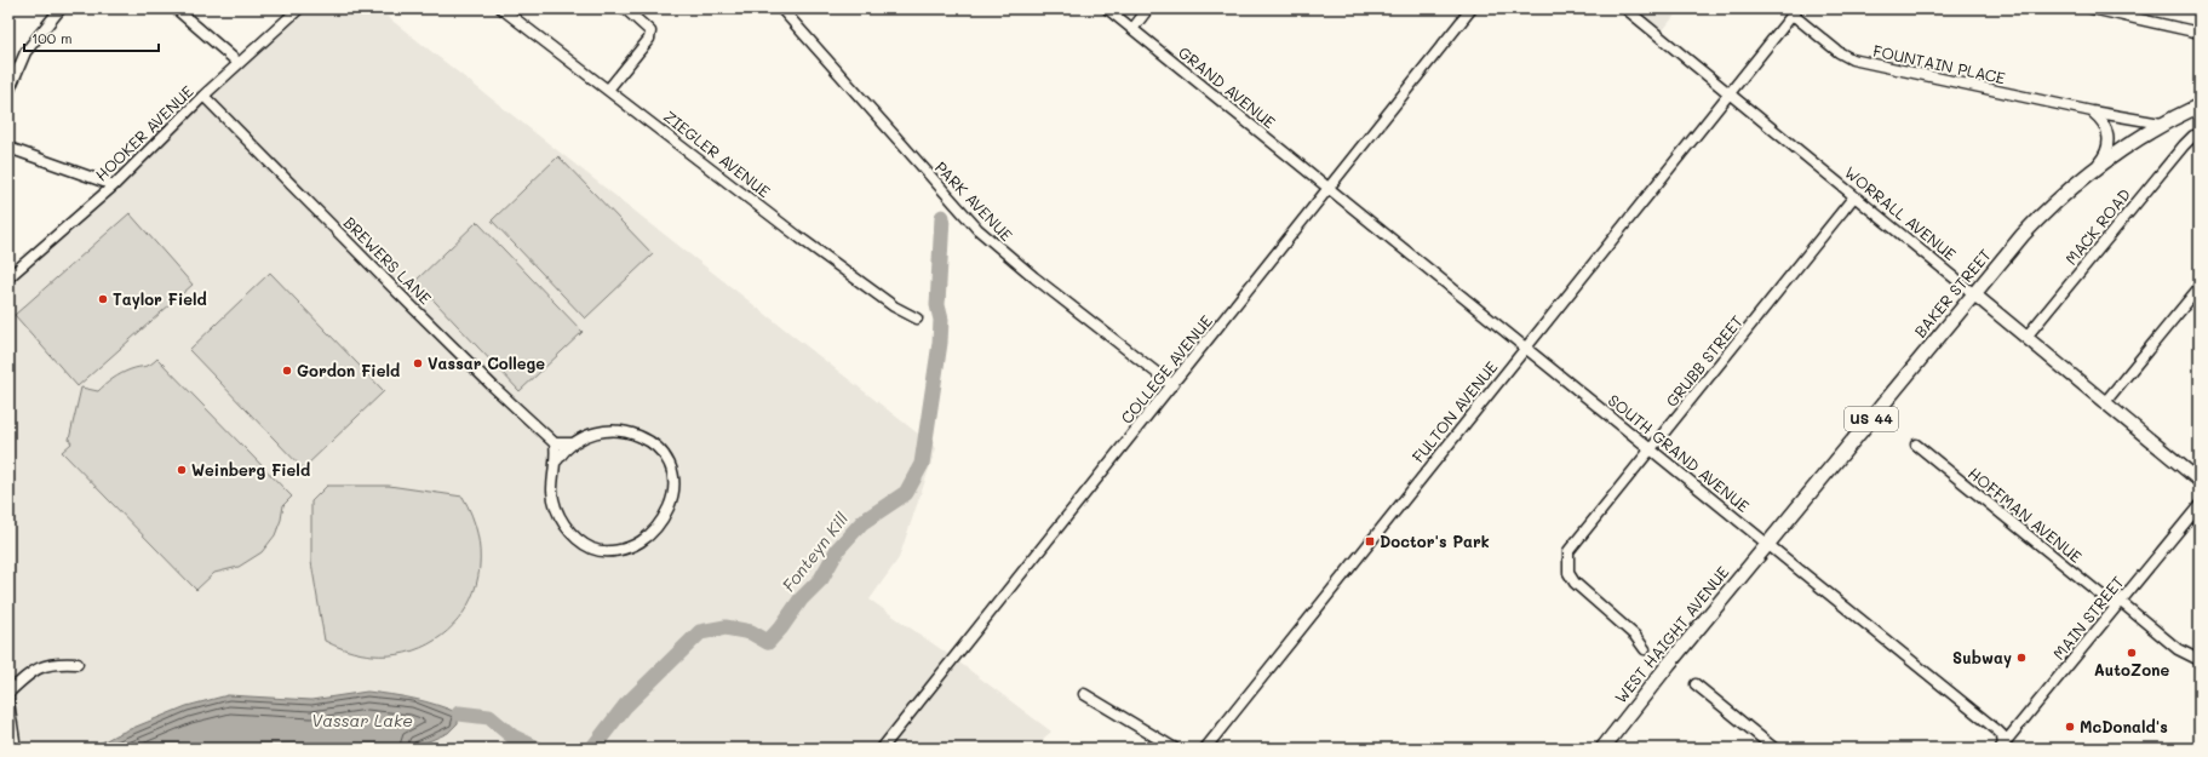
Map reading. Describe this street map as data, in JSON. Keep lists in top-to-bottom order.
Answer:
{
  "streets": {
    "highway": ["BAKER STREET", "US 44", "WEST HAIGHT AVENUE"],
    "main road": ["WORRALL AVENUE"],
    "street": [
      "FOUNTAIN PLACE",
      "GRAND AVENUE",
      "HOOKER AVENUE",
      "ZIEGLER AVENUE",
      "PARK AVENUE",
      "MACK ROAD",
      "BREWERS LANE",
      "GRUBB STREET",
      "COLLEGE AVENUE",
      "FULTON AVENUE",
      "SOUTH GRAND AVENUE",
      "HOFFMAN AVENUE",
      "MAIN STREET"
    ]
  },
  "crossings": [
    ["FOUNTAIN PLACE", "BAKER STREET"],
    ["FOUNTAIN PLACE", "FULTON AVENUE"],
    ["GRAND AVENUE", "COLLEGE AVENUE"],
    ["GRAND AVENUE", "SOUTH GRAND AVENUE"],
    ["HOOKER AVENUE", "BREWERS LANE"],
    ["PARK AVENUE", "COLLEGE AVENUE"],
    ["WORRALL AVENUE", "MACK ROAD"],
    ["WORRALL AVENUE", "BAKER STREET"],
    ["WORRALL AVENUE", "GRUBB STREET"],
    ["WORRALL AVENUE", "FULTON AVENUE"],
    ["BAKER STREET", "SOUTH GRAND AVENUE"],
    ["BAKER STREET", "WEST HAIGHT AVENUE"],
    ["GRUBB STREET", "SOUTH GRAND AVENUE"],
    ["COLLEGE AVENUE", "SOUTH GRAND AVENUE"],
    ["FULTON AVENUE", "SOUTH GRAND AVENUE"],
    ["SOUTH GRAND AVENUE", "MAIN STREET"],
    ["SOUTH GRAND AVENUE", "WEST HAIGHT AVENUE"],
    ["HOFFMAN AVENUE", "MAIN STREET"]
  ],
  "water": ["Fonteyn Kill", "Vassar Lake"],
  "places": {
    "other": [
      "Taylor Field",
      "Vassar College",
      "Gordon Field",
      "Weinberg Field",
      "AutoZone",
      "Subway",
      "McDonald's"
    ],
    "transit": ["Doctor's Park"]
  },
  "scale_bar": "100 m"
}
